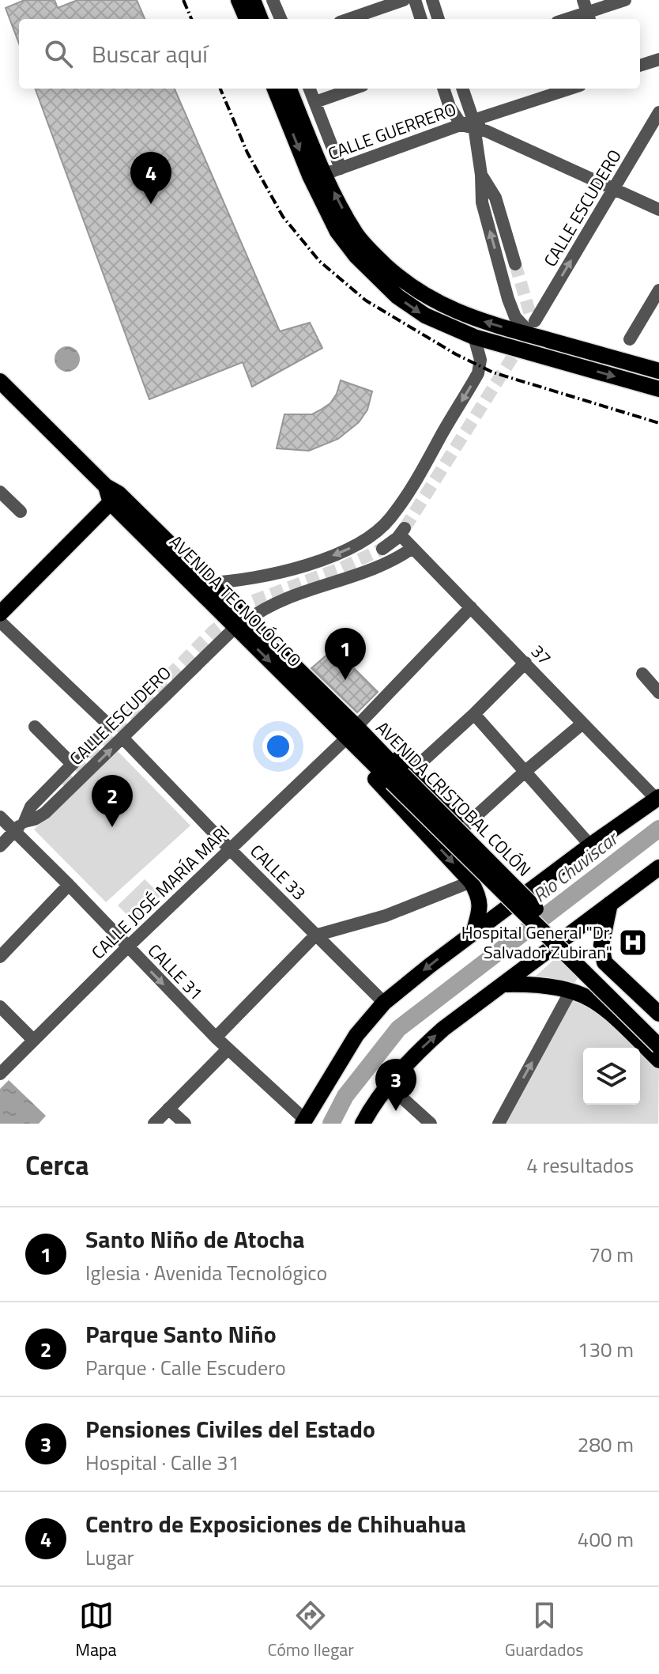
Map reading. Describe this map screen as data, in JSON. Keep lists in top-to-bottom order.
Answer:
{
  "streets": {
    "main road": ["AVENIDA TECNOLÓGICO", "AVENIDA CRISTOBAL COLÓN"],
    "street": [
      "CALLE GUERRERO",
      "CALLE ESCUDERO",
      "37",
      "CALLE 33",
      "CALLE JOSÉ MARÍA MARI",
      "CALLE 31"
    ]
  },
  "crossings": [
    ["CALLE ESCUDERO", "AVENIDA TECNOLÓGICO"],
    ["CALLE ESCUDERO", "37"],
    ["CALLE ESCUDERO", "CALLE 33"],
    ["CALLE ESCUDERO", "CALLE 31"],
    ["AVENIDA TECNOLÓGICO", "AVENIDA CRISTOBAL COLÓN"],
    ["AVENIDA TECNOLÓGICO", "CALLE JOSÉ MARÍA MARI"],
    ["37", "CALLE JOSÉ MARÍA MARI"],
    ["AVENIDA CRISTOBAL COLÓN", "CALLE JOSÉ MARÍA MARI"],
    ["CALLE 33", "CALLE JOSÉ MARÍA MARI"],
    ["CALLE JOSÉ MARÍA MARI", "CALLE 31"]
  ],
  "water": ["Rio Chuviscar"],
  "places": {
    "hospital": ["Hospital General \"Dr. Salvador Zubiran\""]
  },
  "page": {
    "search": "Buscar aquí",
    "pins": [
      "4",
      "1",
      "2",
      "3"
    ],
    "heading": ["Cerca", "4 resultados"],
    "list": [
      {
        "mark": "1",
        "name": "Santo Niño de Atocha",
        "note": "Iglesia · Avenida Tecnológico",
        "value": "70 m"
      },
      {
        "mark": "2",
        "name": "Parque Santo Niño",
        "note": "Parque · Calle Escudero",
        "value": "130 m"
      },
      {
        "mark": "3",
        "name": "Pensiones Civiles del Estado",
        "note": "Hospital · Calle 31",
        "value": "280 m"
      },
      {
        "mark": "4",
        "name": "Centro de Exposiciones de Chihuahua",
        "note": "Lugar",
        "value": "400 m"
      }
    ],
    "nav": ["Mapa", "Cómo llegar", "Guardados"]
  }
}
